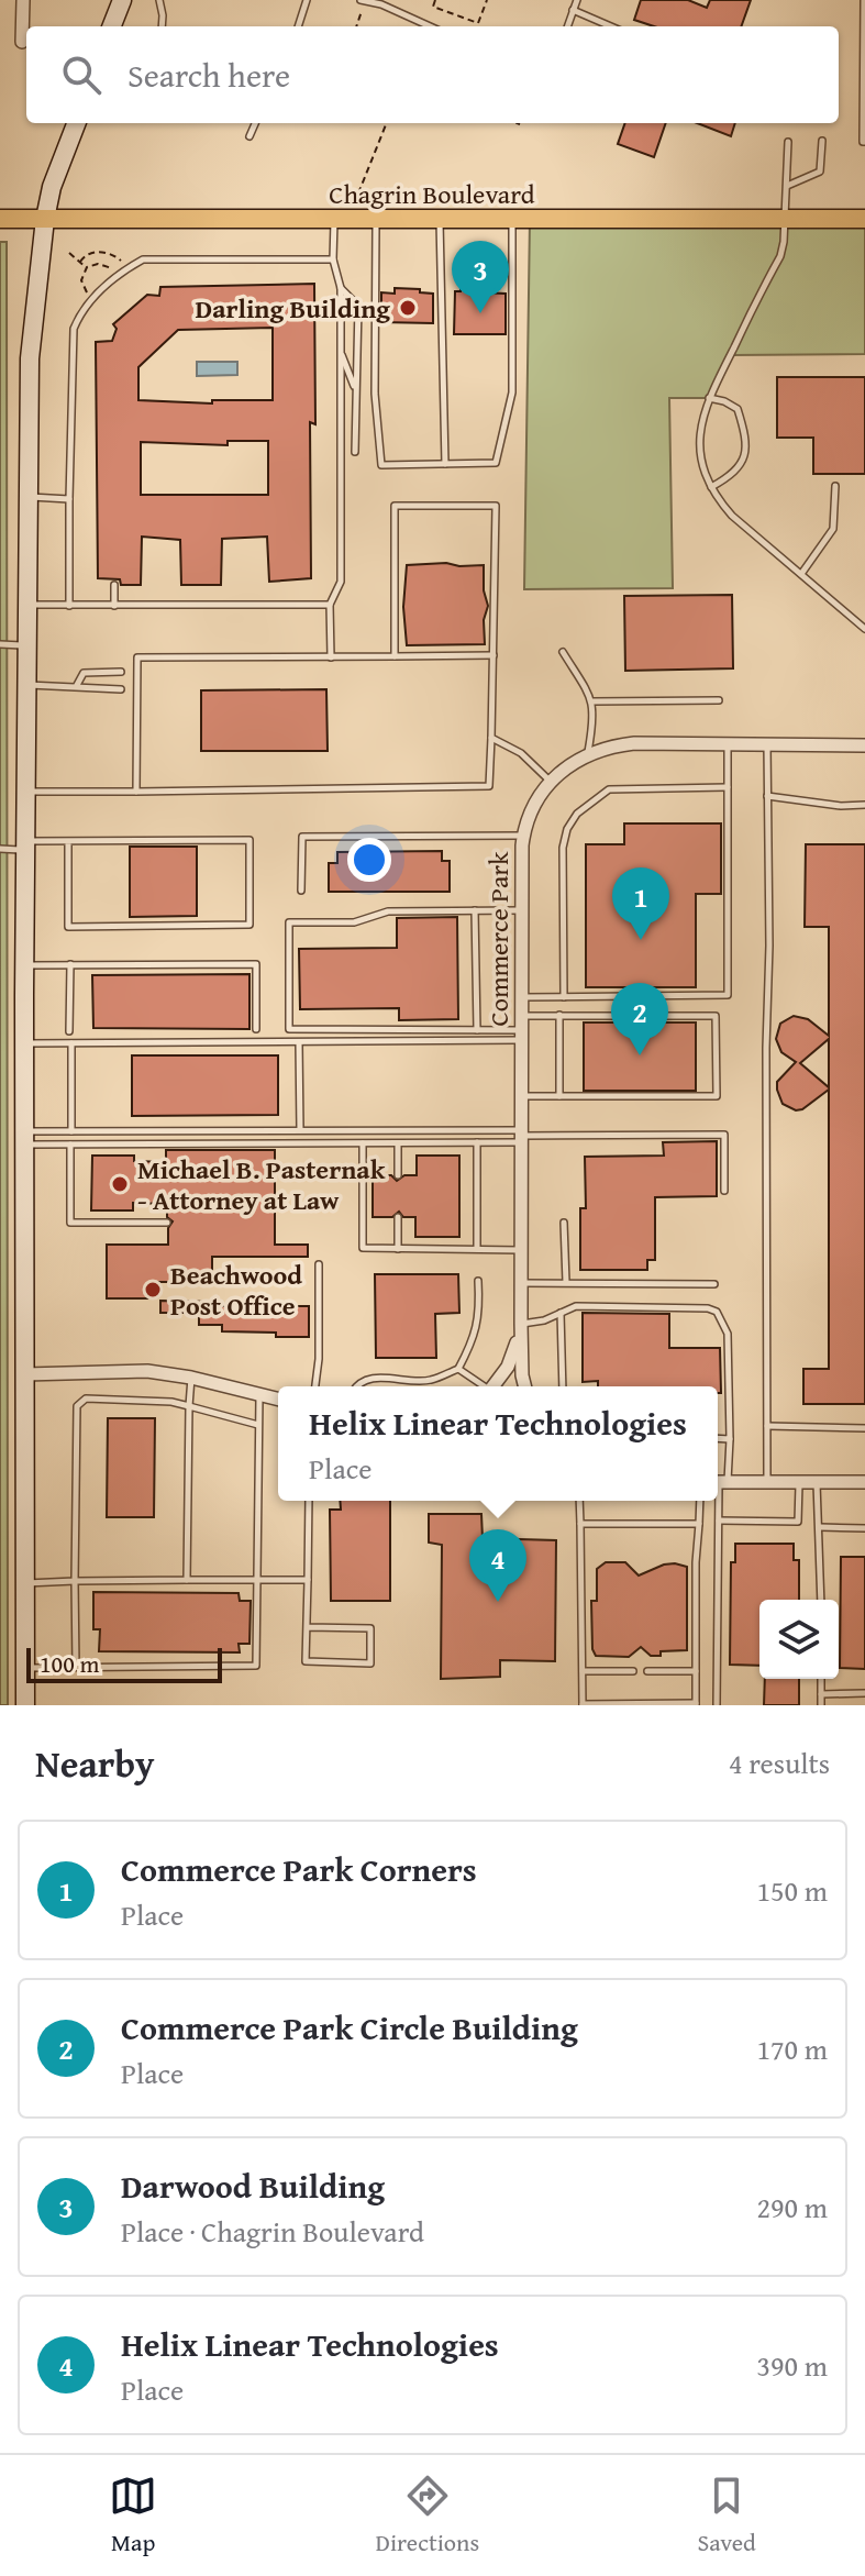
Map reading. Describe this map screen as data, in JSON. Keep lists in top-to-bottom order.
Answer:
{
  "streets": {
    "main road": ["Chagrin Boulevard"],
    "street": ["Commerce Park"]
  },
  "places": ["Darling Building", "Michael B. Pasternak - Attorney at Law", "Beachwood Post Office"],
  "scale_bar": "100 m",
  "page": {
    "search": "Search here",
    "pins": [
      "3",
      "1",
      "2",
      "4"
    ],
    "popup": ["Helix Linear Technologies", "Place"],
    "scale": "100 m",
    "heading": ["Nearby", "4 results"],
    "list": [
      {
        "mark": "1",
        "name": "Commerce Park Corners",
        "note": "Place",
        "value": "150 m"
      },
      {
        "mark": "2",
        "name": "Commerce Park Circle Building",
        "note": "Place",
        "value": "170 m"
      },
      {
        "mark": "3",
        "name": "Darwood Building",
        "note": "Place · Chagrin Boulevard",
        "value": "290 m"
      },
      {
        "mark": "4",
        "name": "Helix Linear Technologies",
        "note": "Place",
        "value": "390 m"
      }
    ],
    "nav": ["Map", "Directions", "Saved"]
  }
}
